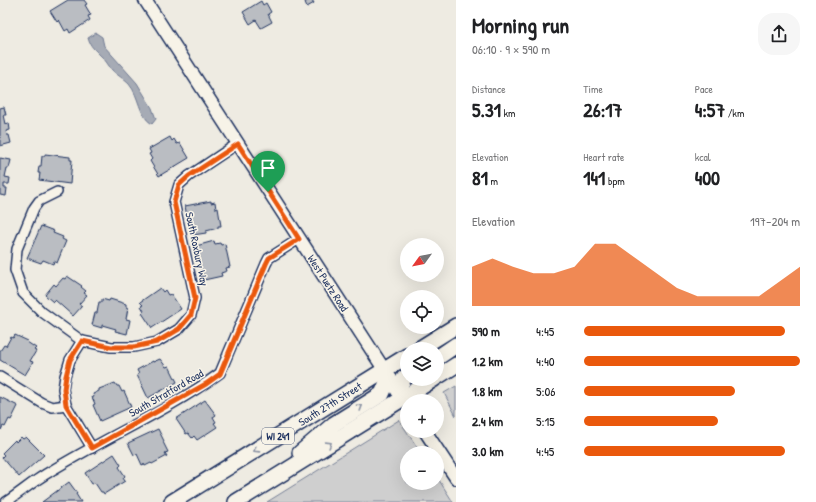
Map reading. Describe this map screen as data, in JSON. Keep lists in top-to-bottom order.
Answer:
{
  "streets": {
    "main road": ["South 27th Street", "WI 241"],
    "street": ["South Roxbury Way", "West Puetz Road", "South Stratford Road"]
  },
  "crossings": [
    ["South Roxbury Way", "West Puetz Road"],
    ["West Puetz Road", "South Stratford Road"],
    ["West Puetz Road", "South 27th Street"]
  ],
  "north": "bottom left",
  "page": {
    "heading": ["Morning run", "06:10 · 9 × 590 m"],
    "stats": [
      ["Distance", "5.31 km"],
      ["Time", "26:17"],
      ["Pace", "4:57 /km"],
      ["Elevation", "81 m"],
      ["Heart rate", "141 bpm"],
      ["kcal", "400"]
    ],
    "chart": ["Elevation", "197–204 m"],
    "map_buttons": ["+", "−"],
    "list": [
      {
        "name": "590 m",
        "note": "4:45"
      },
      {
        "name": "1.2 km",
        "note": "4:40"
      },
      {
        "name": "1.8 km",
        "note": "5:06"
      },
      {
        "name": "2.4 km",
        "note": "5:15"
      },
      {
        "name": "3.0 km",
        "note": "4:45"
      }
    ]
  }
}
